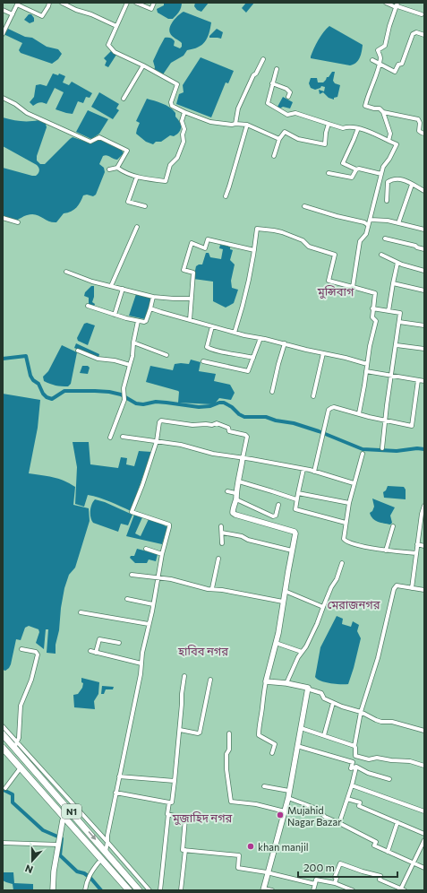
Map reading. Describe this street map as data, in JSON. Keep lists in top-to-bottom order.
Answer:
{
  "streets": {
    "highway": ["N1"]
  },
  "districts": [
    "মুন্সিবাগ",
    "মেরাজনগর",
    "হাবিব নগর",
    "মুজাহিদ নগর"
  ],
  "places": ["Mujahid Nagar Bazar", "khan manjil"],
  "scale_bar": "200 m",
  "north": "bottom"
}
